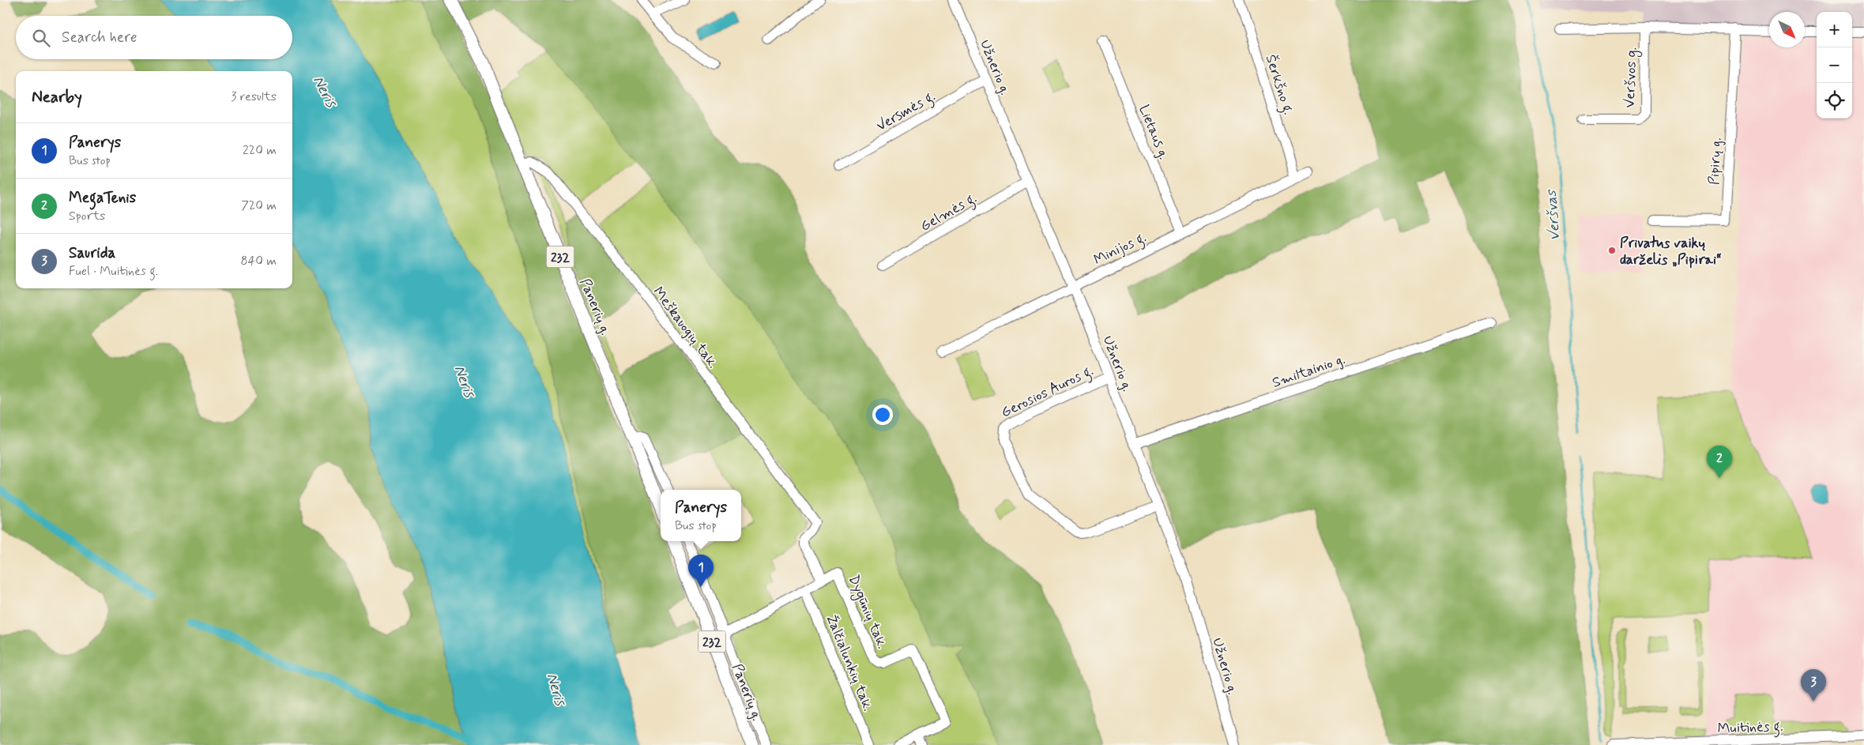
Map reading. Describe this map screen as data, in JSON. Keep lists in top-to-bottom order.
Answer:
{
  "streets": {
    "main road": ["232", "Panerių g."],
    "street": [
      "Užnerio g.",
      "Veršvos g.",
      "Šerkšno g.",
      "Versmės g.",
      "Lietaus g.",
      "Pipirų g.",
      "Gelmės g.",
      "Minijos g.",
      "Meškauogių tak.",
      "Smiltainio g.",
      "Gerosios Auros g.",
      "Dygūnių tak.",
      "Žalčialunkių tak.",
      "Muitinės g."
    ]
  },
  "crossings": [
    ["Užnerio g.", "Versmės g."],
    ["Užnerio g.", "Gelmės g."],
    ["Užnerio g.", "Minijos g."],
    ["Užnerio g.", "Smiltainio g."],
    ["Užnerio g.", "Gerosios Auros g."],
    ["Šerkšno g.", "Minijos g."],
    ["Lietaus g.", "Minijos g."],
    ["Panerių g.", "Meškauogių tak."],
    ["Meškauogių tak.", "Dygūnių tak."]
  ],
  "water": ["Neris", "Veršvas"],
  "places": ["Privatus vaikų darželis „Pipirai“"],
  "north": "bottom right",
  "page": {
    "map_buttons": ["+", "−"],
    "search": "Search here",
    "heading": ["Nearby", "3 results"],
    "list": [
      {
        "mark": "1",
        "name": "Panerys",
        "note": "Bus stop",
        "value": "220 m"
      },
      {
        "mark": "2",
        "name": "MegaTenis",
        "note": "Sports",
        "value": "720 m"
      },
      {
        "mark": "3",
        "name": "Saurida",
        "note": "Fuel · Muitinės g.",
        "value": "840 m"
      }
    ],
    "pins": ["2", "1", "3"],
    "popup": ["Panerys", "Bus stop"]
  }
}
